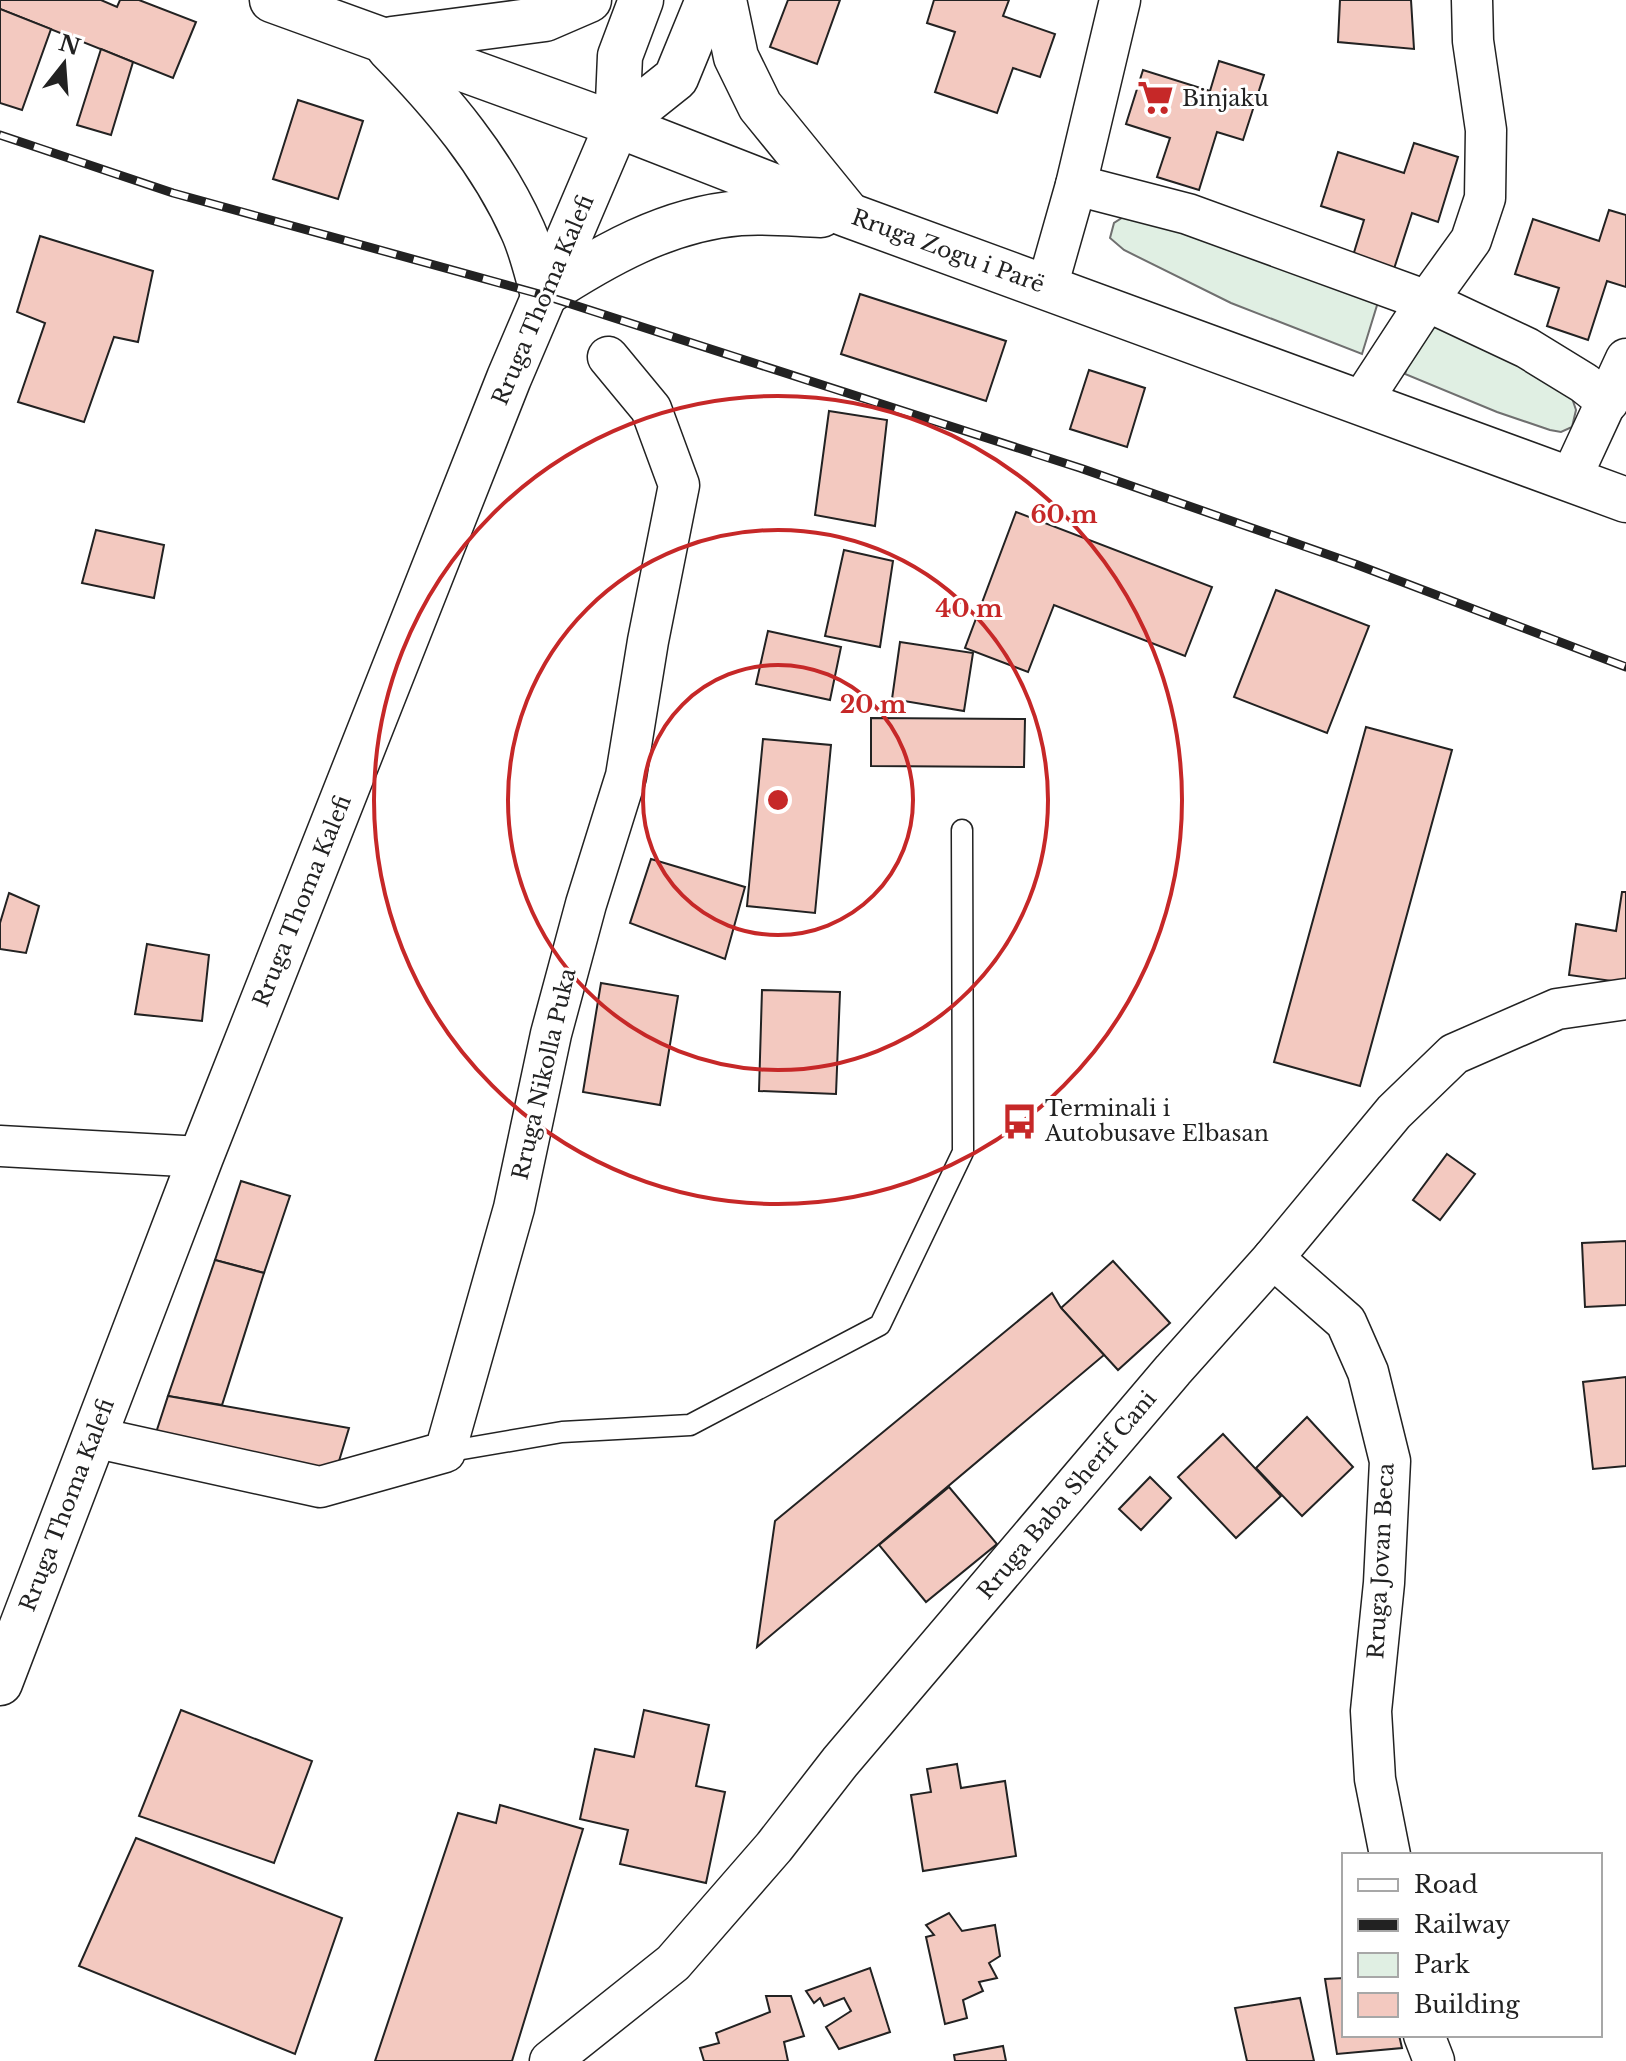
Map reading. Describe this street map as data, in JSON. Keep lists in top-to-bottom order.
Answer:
{
  "streets": {
    "main road": ["Rruga Zogu i Parë", "Rruga Thoma Kalefi"],
    "street": ["Rruga Nikolla Puka", "Rruga Baba Sherif Cani", "Rruga Jovan Beca"]
  },
  "crossings": [
    ["Rruga Zogu i Parë", "Rruga Thoma Kalefi"],
    ["Rruga Baba Sherif Cani", "Rruga Jovan Beca"]
  ],
  "places": {
    "supermarket": ["Binjaku"],
    "bus stop": ["Terminali i Autobusave Elbasan"]
  },
  "legend": [
    "Road",
    "Railway",
    "Park",
    "Building"
  ],
  "north": "top",
  "rings": ["60 m", "40 m", "20 m"]
}
